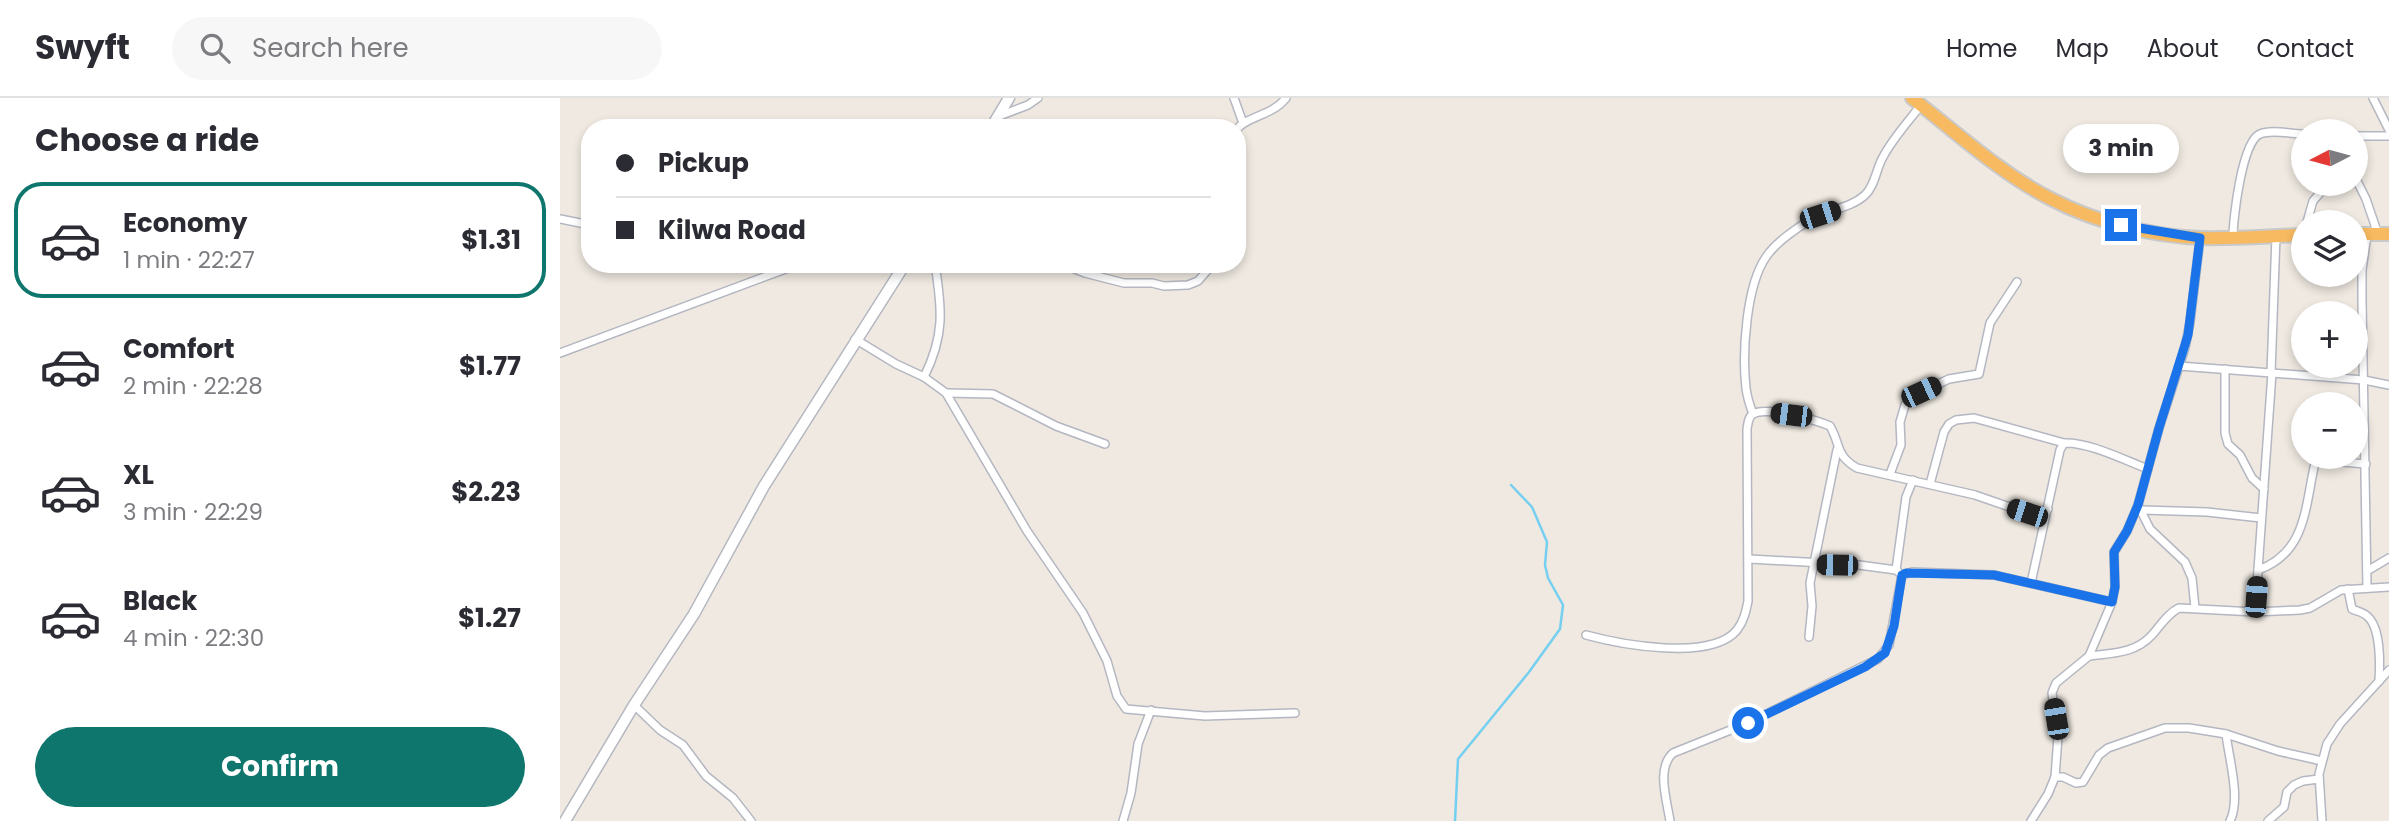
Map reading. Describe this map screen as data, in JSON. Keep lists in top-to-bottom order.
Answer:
{
  "north": "left",
  "page": {
    "header": "Swyft",
    "search": "Search here",
    "nav": [
      "Home",
      "Map",
      "About",
      "Contact"
    ],
    "heading": "Choose a ride",
    "map_buttons": ["+", "−"],
    "banner": ["Pickup", "Kilwa Road"],
    "bubble": "3 min",
    "list": [
      {
        "name": "Economy",
        "note": "1 min · 22:27",
        "value": "$1.31"
      },
      {
        "name": "Comfort",
        "note": "2 min · 22:28",
        "value": "$1.77"
      },
      {
        "name": "XL",
        "note": "3 min · 22:29",
        "value": "$2.23"
      },
      {
        "name": "Black",
        "note": "4 min · 22:30",
        "value": "$1.27"
      }
    ],
    "buttons": "Confirm"
  }
}
